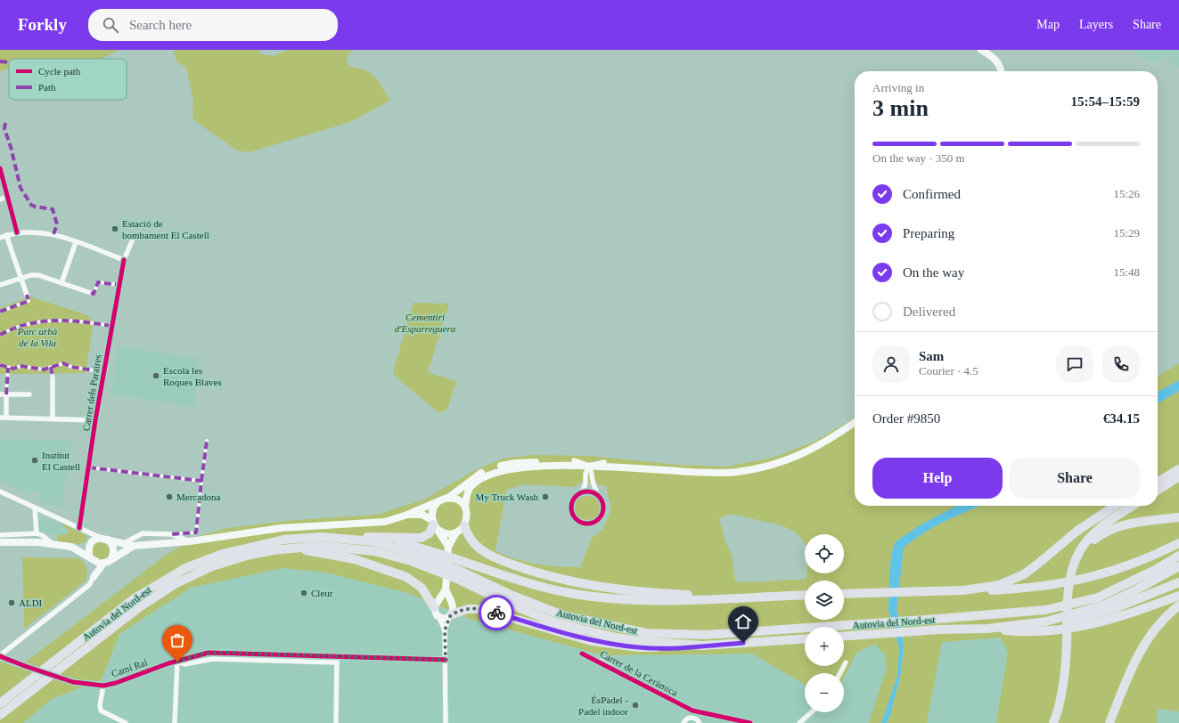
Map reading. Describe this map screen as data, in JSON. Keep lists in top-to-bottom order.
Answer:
{
  "streets": {
    "highway": ["Autovia del Nord-est"],
    "street": ["Carrer dels Paraires", "Camí Ral", "Carrer de la Ceràmica"]
  },
  "parks": ["Cementiri d'Esparreguera", "Parc urbà de la Vila"],
  "places": [
    "Estació de bombament El Castell",
    "Escola les Roques Blaves",
    "Institut El Castell",
    "Mercadona",
    "My Truck Wash",
    "Cleur",
    "ALDI",
    "ÉsPàdel - Padel indoor"
  ],
  "legend": ["Cycle path", "Path"],
  "page": {
    "header": "Forkly",
    "search": "Search here",
    "nav": ["Map", "Layers", "Share"],
    "heading": ["3 min", "Arriving in", "15:54–15:59"],
    "panel": [
      "Sam",
      "Courier · 4.5",
      "Order #9850",
      "€34.15"
    ],
    "bar": "On the way · 350 m",
    "list": [
      ["Confirmed", "15:26"],
      ["Preparing", "15:29"],
      ["On the way", "15:48"],
      "Delivered"
    ],
    "buttons": ["Help", "Share"],
    "map_buttons": ["+", "−"]
  }
}
